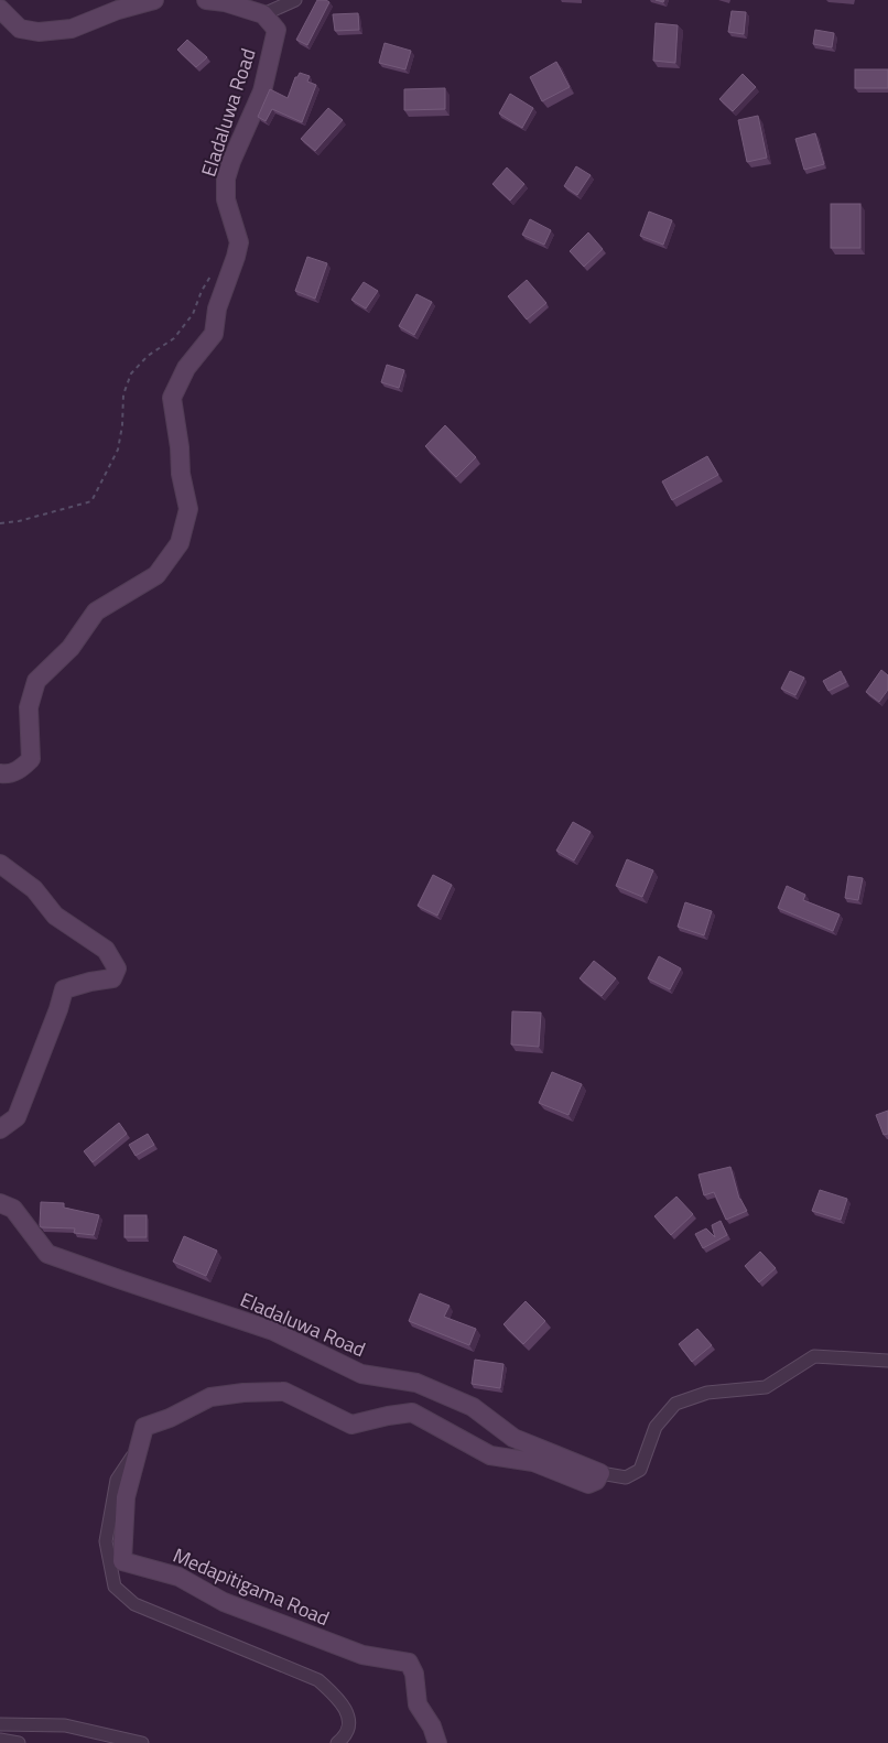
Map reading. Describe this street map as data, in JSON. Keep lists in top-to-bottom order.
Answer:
{
  "streets": {
    "street": ["Eladaluwa Road", "Medapitigama Road"]
  }
}
